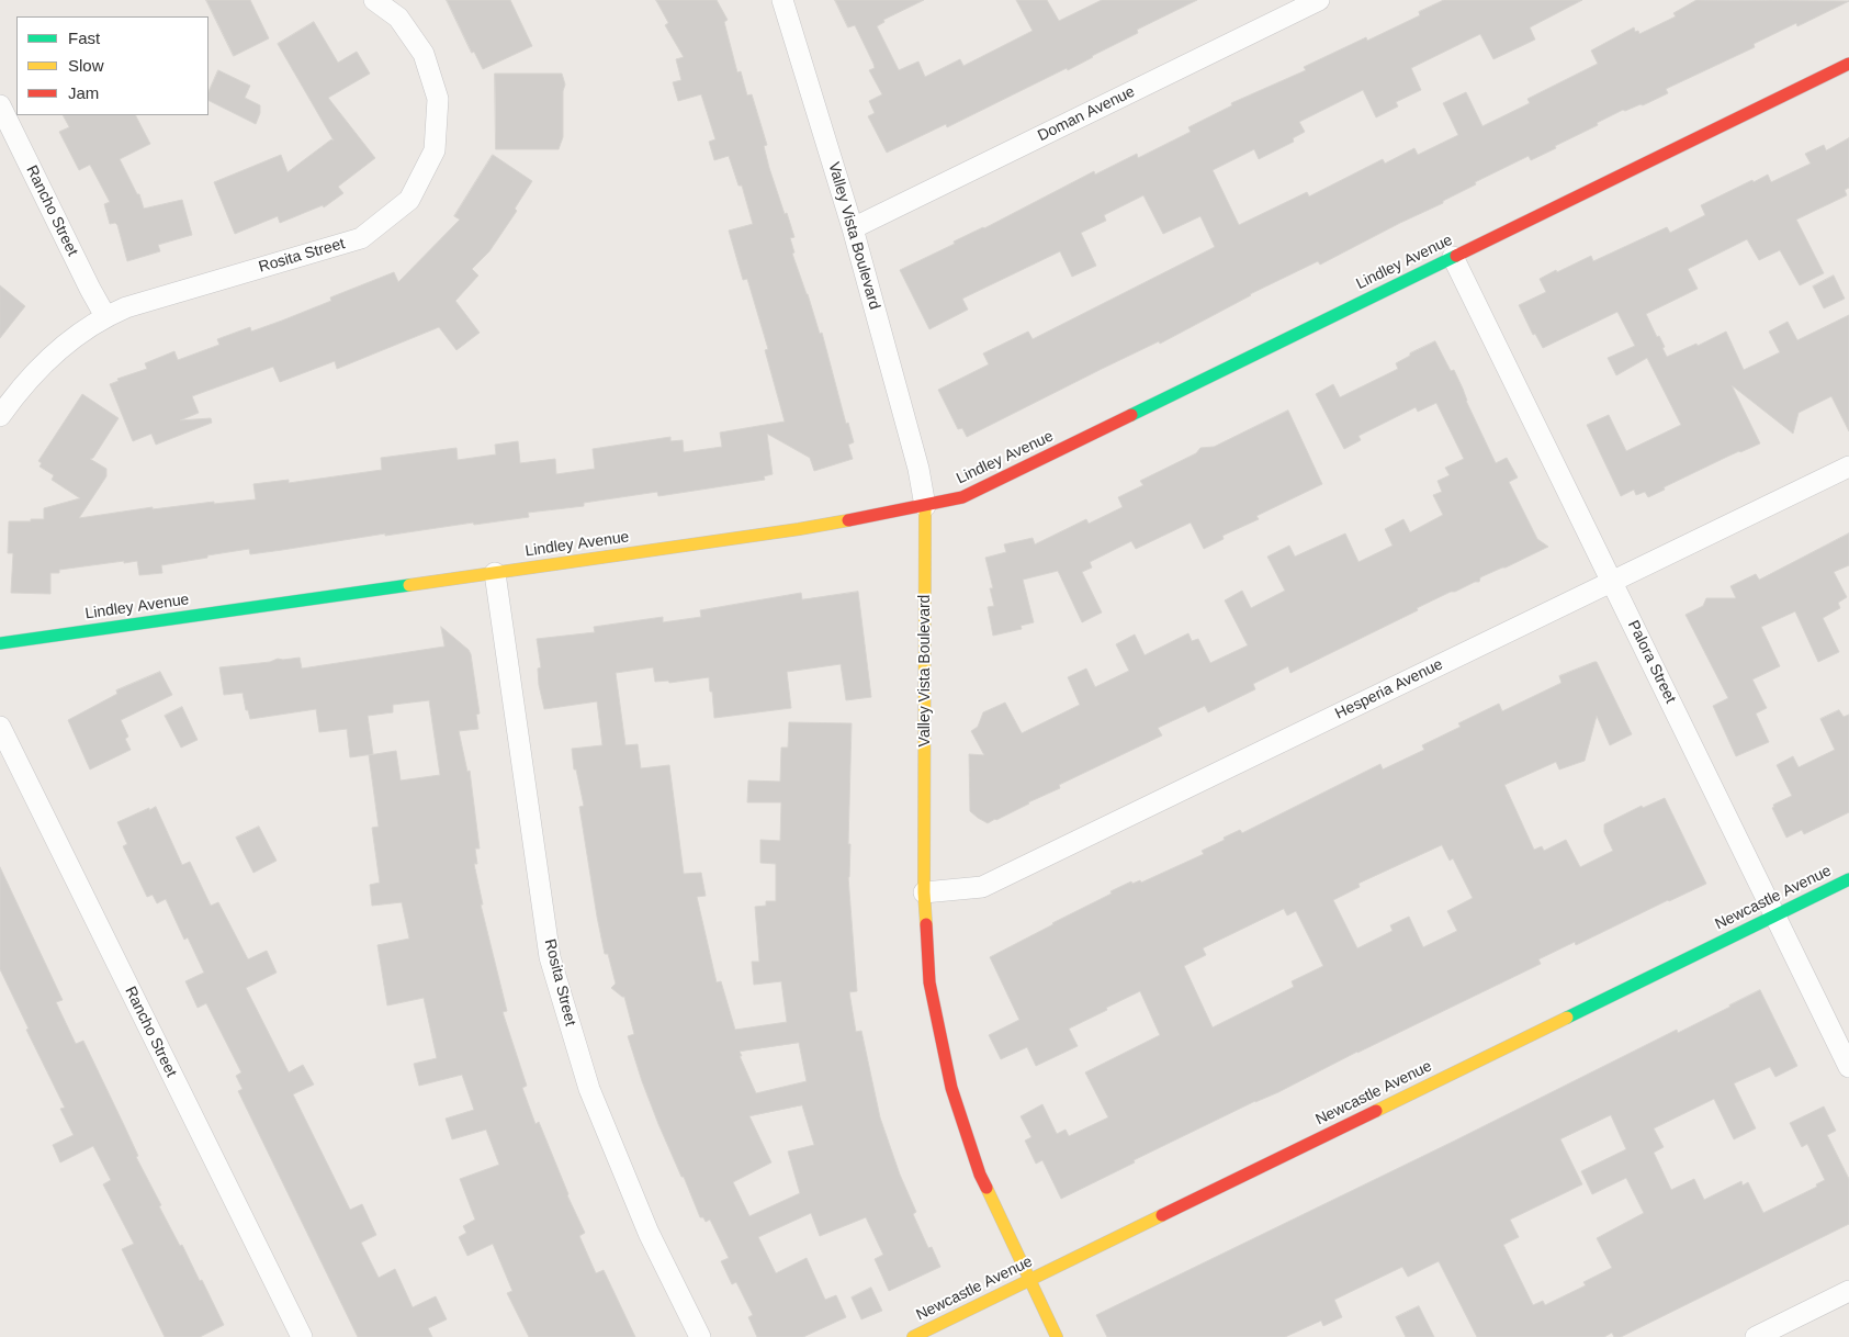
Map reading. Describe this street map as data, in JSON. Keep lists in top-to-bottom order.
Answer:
{
  "streets": {
    "street": [
      "Doman Avenue",
      "Rancho Street",
      "Valley Vista Boulevard",
      "Rosita Street",
      "Lindley Avenue",
      "Palora Street",
      "Hesperia Avenue",
      "Newcastle Avenue"
    ]
  },
  "crossings": [
    ["Doman Avenue", "Valley Vista Boulevard"],
    ["Rancho Street", "Rosita Street"],
    ["Valley Vista Boulevard", "Lindley Avenue"],
    ["Valley Vista Boulevard", "Hesperia Avenue"],
    ["Valley Vista Boulevard", "Newcastle Avenue"],
    ["Rosita Street", "Lindley Avenue"],
    ["Lindley Avenue", "Palora Street"],
    ["Palora Street", "Hesperia Avenue"],
    ["Palora Street", "Newcastle Avenue"]
  ],
  "legend": ["Fast", "Slow", "Jam"]
}
